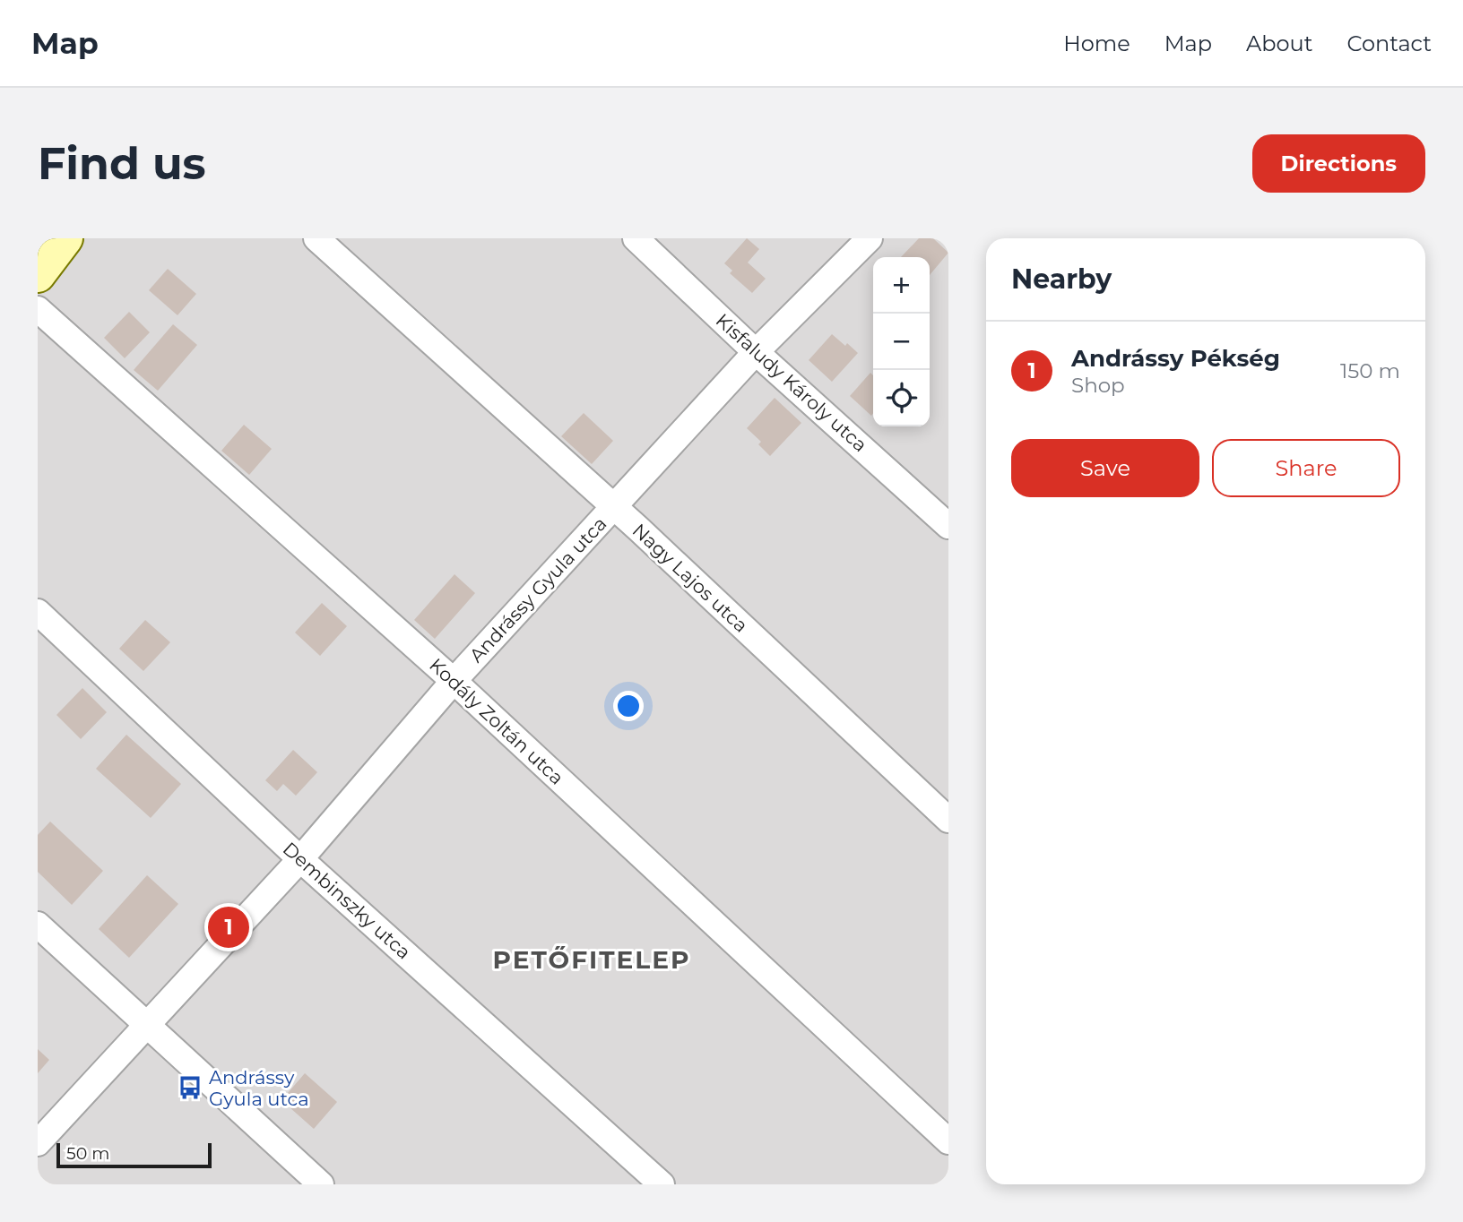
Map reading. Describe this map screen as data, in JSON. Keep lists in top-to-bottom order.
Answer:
{
  "streets": {
    "street": [
      "Kisfaludy Károly utca",
      "Nagy Lajos utca",
      "Andrássy Gyula utca",
      "Kodály Zoltán utca",
      "Dembinszky utca"
    ]
  },
  "crossings": [
    ["Kisfaludy Károly utca", "Andrássy Gyula utca"],
    ["Nagy Lajos utca", "Andrássy Gyula utca"],
    ["Andrássy Gyula utca", "Kodály Zoltán utca"],
    ["Andrássy Gyula utca", "Dembinszky utca"]
  ],
  "districts": ["PETŐFITELEP"],
  "places": {
    "bus stop": ["Andrássy Gyula utca"]
  },
  "scale_bar": "50 m",
  "page": {
    "header": "Map",
    "nav": [
      "Home",
      "Map",
      "About",
      "Contact"
    ],
    "buttons": [
      "Directions",
      ["Save", "Share"]
    ],
    "title": "Find us",
    "heading": "Nearby",
    "map_buttons": ["+", "−"],
    "list": [
      {
        "mark": "1",
        "name": "Andrássy Pékség",
        "note": "Shop",
        "value": "150 m"
      }
    ],
    "pins": "1",
    "scale": "50 m"
  }
}
